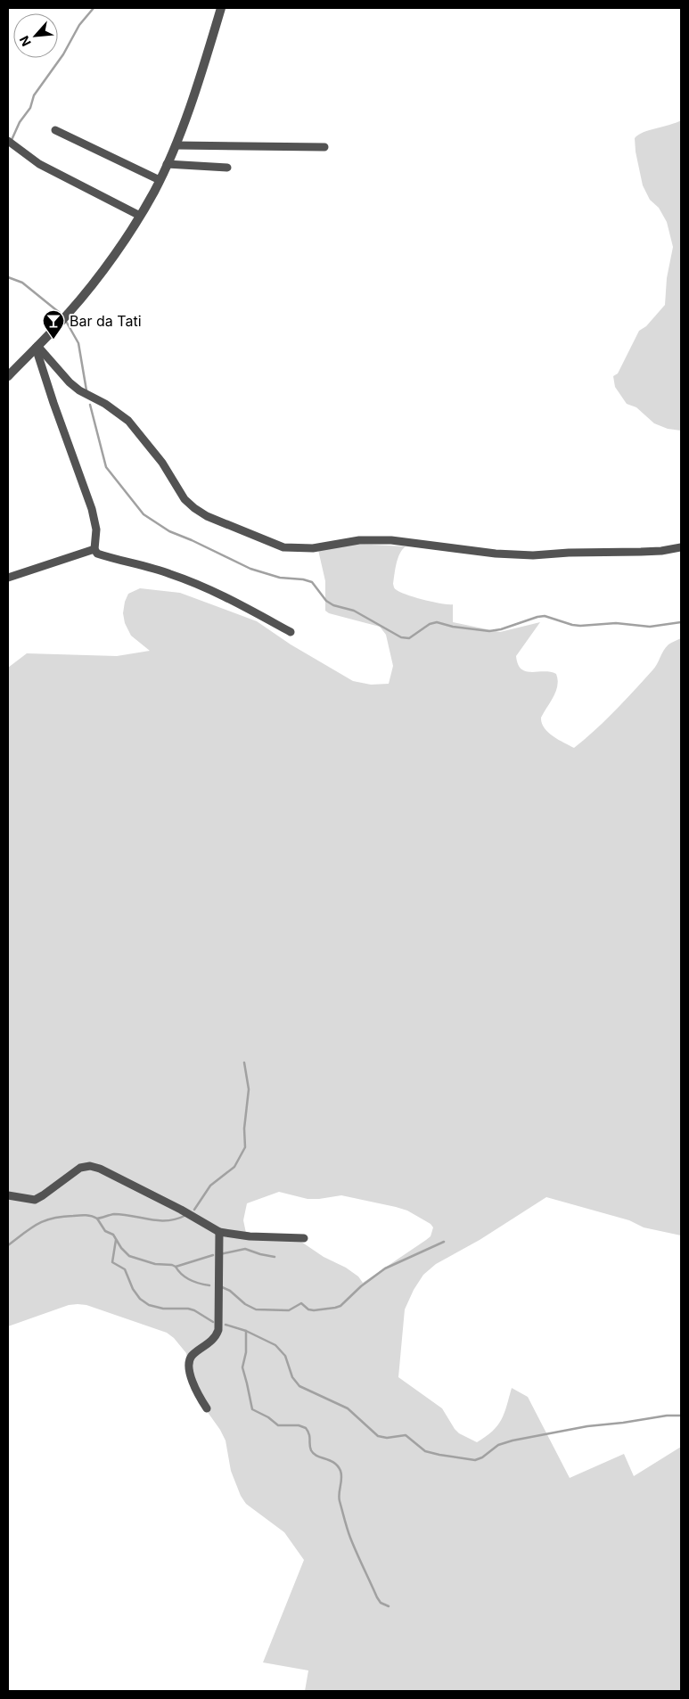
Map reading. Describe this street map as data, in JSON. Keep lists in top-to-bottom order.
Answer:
{
  "places": {
    "bar": ["Bar da Tati"]
  },
  "north": "bottom left"
}
